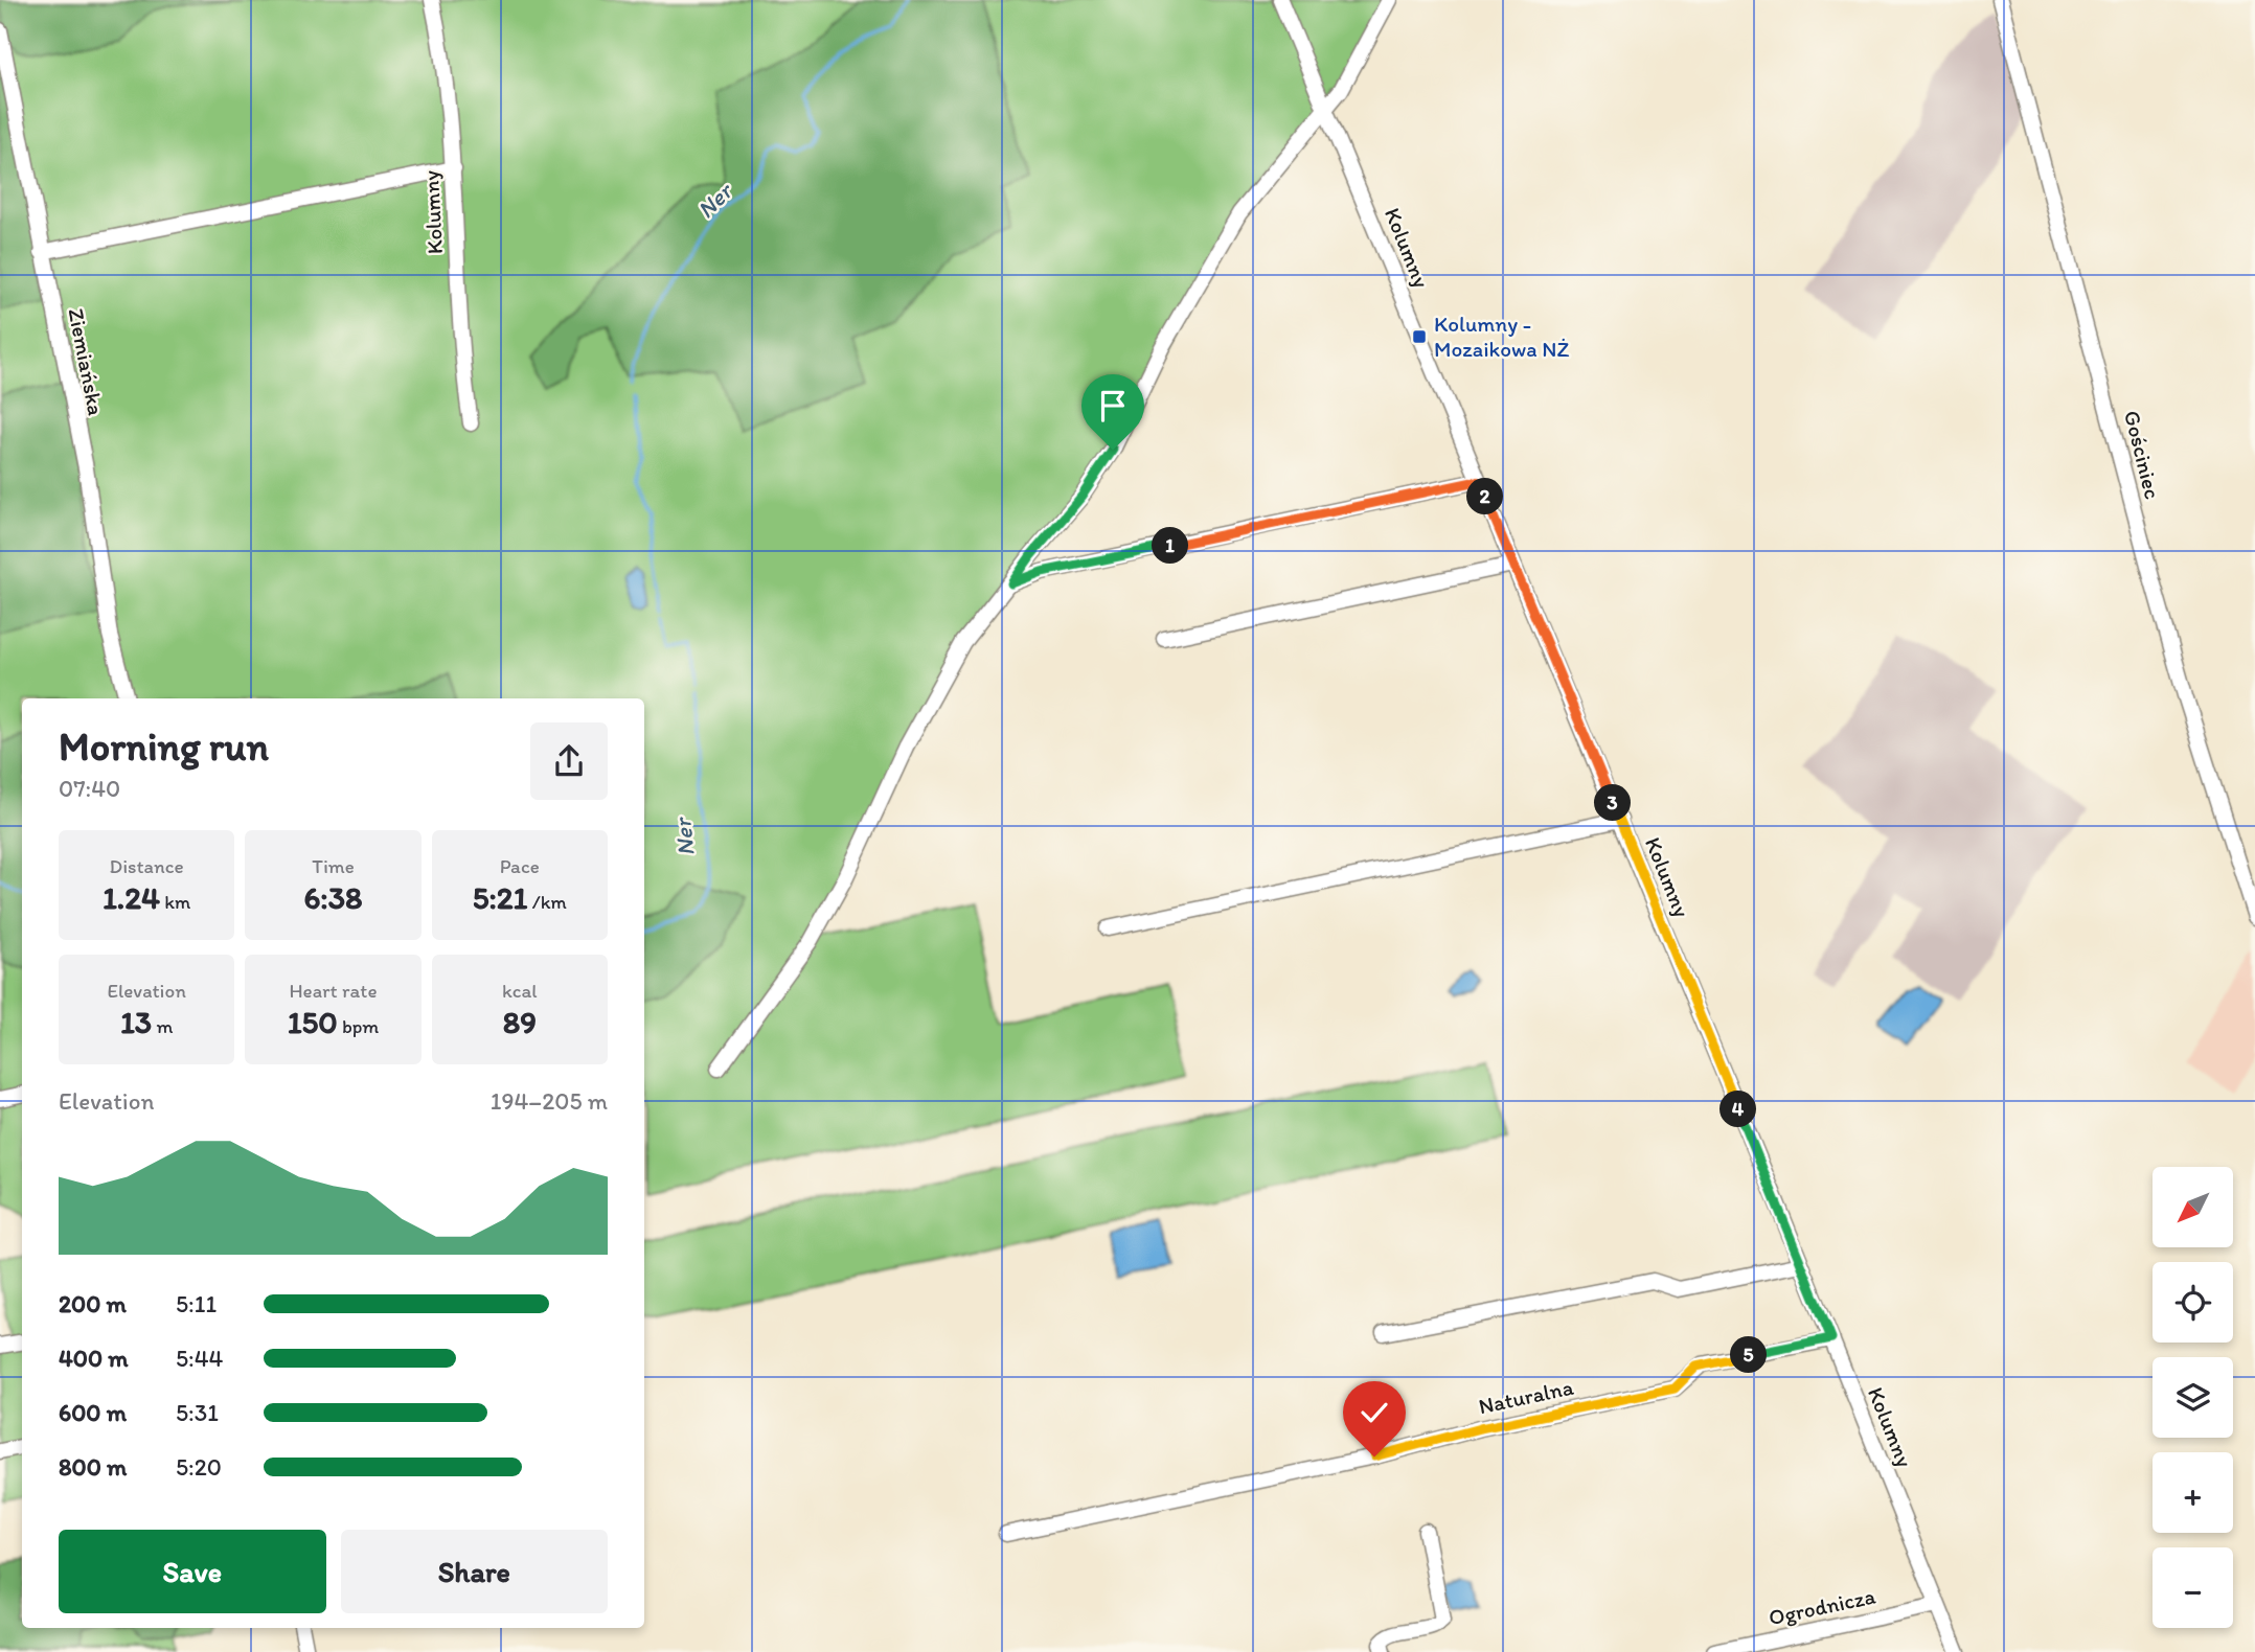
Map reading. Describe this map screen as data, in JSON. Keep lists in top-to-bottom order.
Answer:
{
  "streets": {
    "street": [
      "Kolumny",
      "Ziemiańska",
      "Gościniec",
      "Naturalna",
      "Ogrodnicza"
    ]
  },
  "crossings": [
    ["Kolumny", "Naturalna"],
    ["Kolumny", "Ogrodnicza"]
  ],
  "water": ["Ner"],
  "places": {
    "transit": ["Kolumny - Mozaikowa NŻ"]
  },
  "north": "bottom left",
  "page": {
    "pins": [
      "2",
      "1",
      "3",
      "4",
      "5"
    ],
    "heading": ["Morning run", "07:40"],
    "stats": [
      ["Distance", "1.24 km"],
      ["Time", "6:38"],
      ["Pace", "5:21 /km"],
      ["Elevation", "13 m"],
      ["Heart rate", "150 bpm"],
      ["kcal", "89"]
    ],
    "chart": ["Elevation", "194–205 m"],
    "map_buttons": ["+", "−"],
    "list": [
      {
        "name": "200 m",
        "note": "5:11"
      },
      {
        "name": "400 m",
        "note": "5:44"
      },
      {
        "name": "600 m",
        "note": "5:31"
      },
      {
        "name": "800 m",
        "note": "5:20"
      }
    ],
    "buttons": ["Save", "Share"]
  }
}
